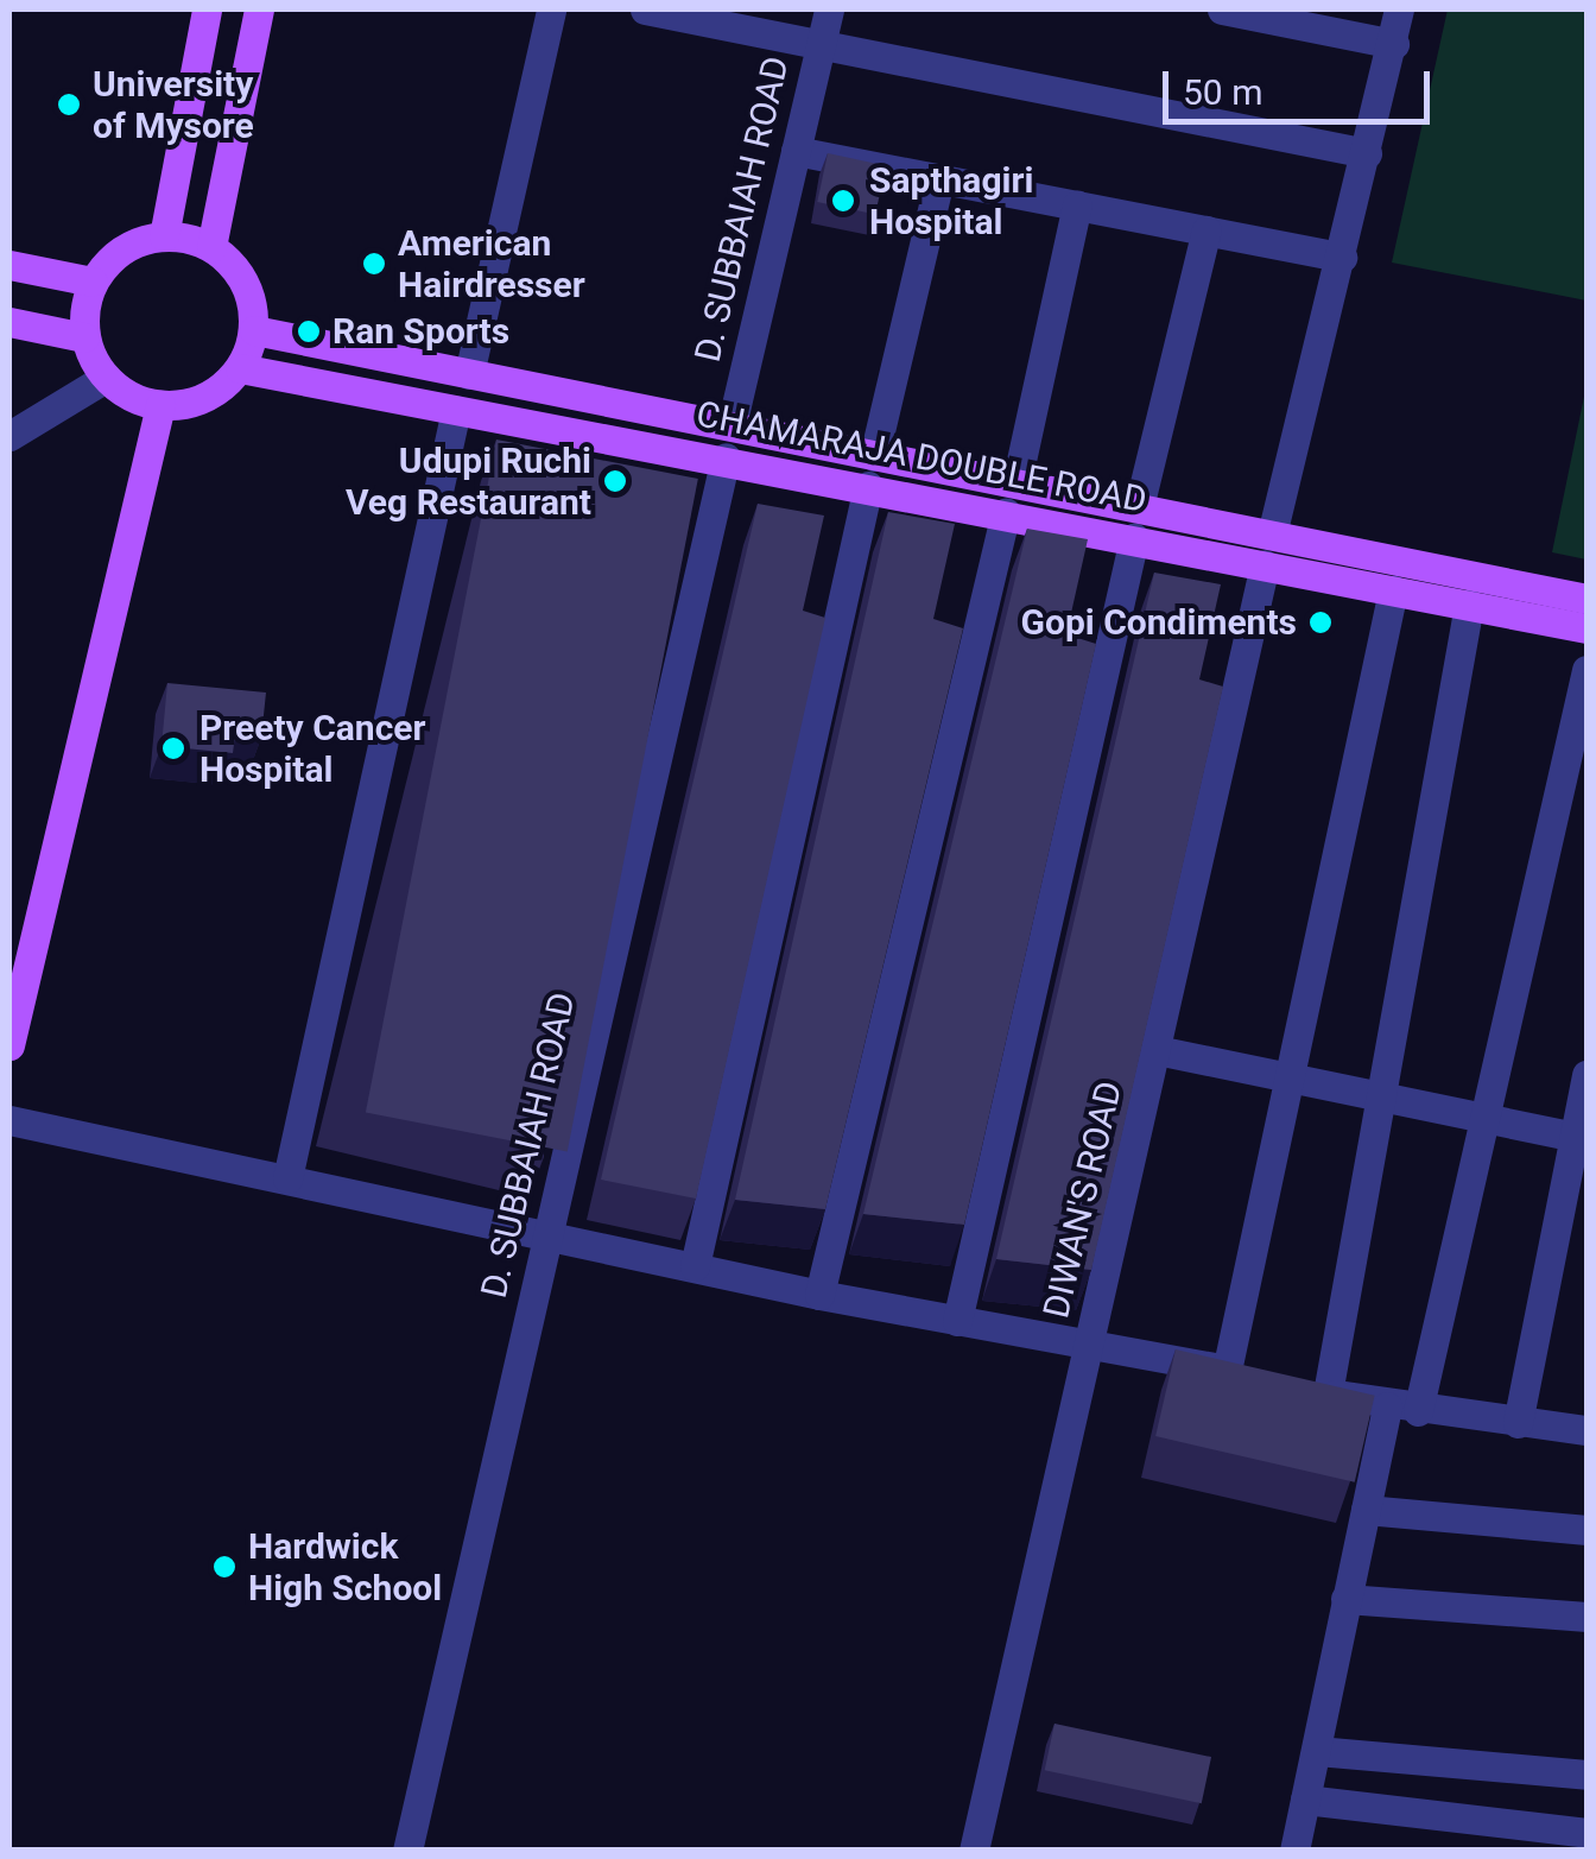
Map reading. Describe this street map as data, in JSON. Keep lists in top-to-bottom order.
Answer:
{
  "streets": {
    "main road": ["CHAMARAJA DOUBLE ROAD"],
    "street": ["D. SUBBAIAH ROAD", "DIWAN'S ROAD"]
  },
  "crossings": [
    ["D. SUBBAIAH ROAD", "CHAMARAJA DOUBLE ROAD"],
    ["CHAMARAJA DOUBLE ROAD", "DIWAN'S ROAD"]
  ],
  "places": [
    "University of Mysore",
    "Sapthagiri Hospital",
    "American Hairdresser",
    "Ran Sports",
    "Udupi Ruchi Veg Restaurant",
    "Gopi Condiments",
    "Preety Cancer Hospital",
    "Hardwick High School"
  ],
  "scale_bar": "50 m"
}
